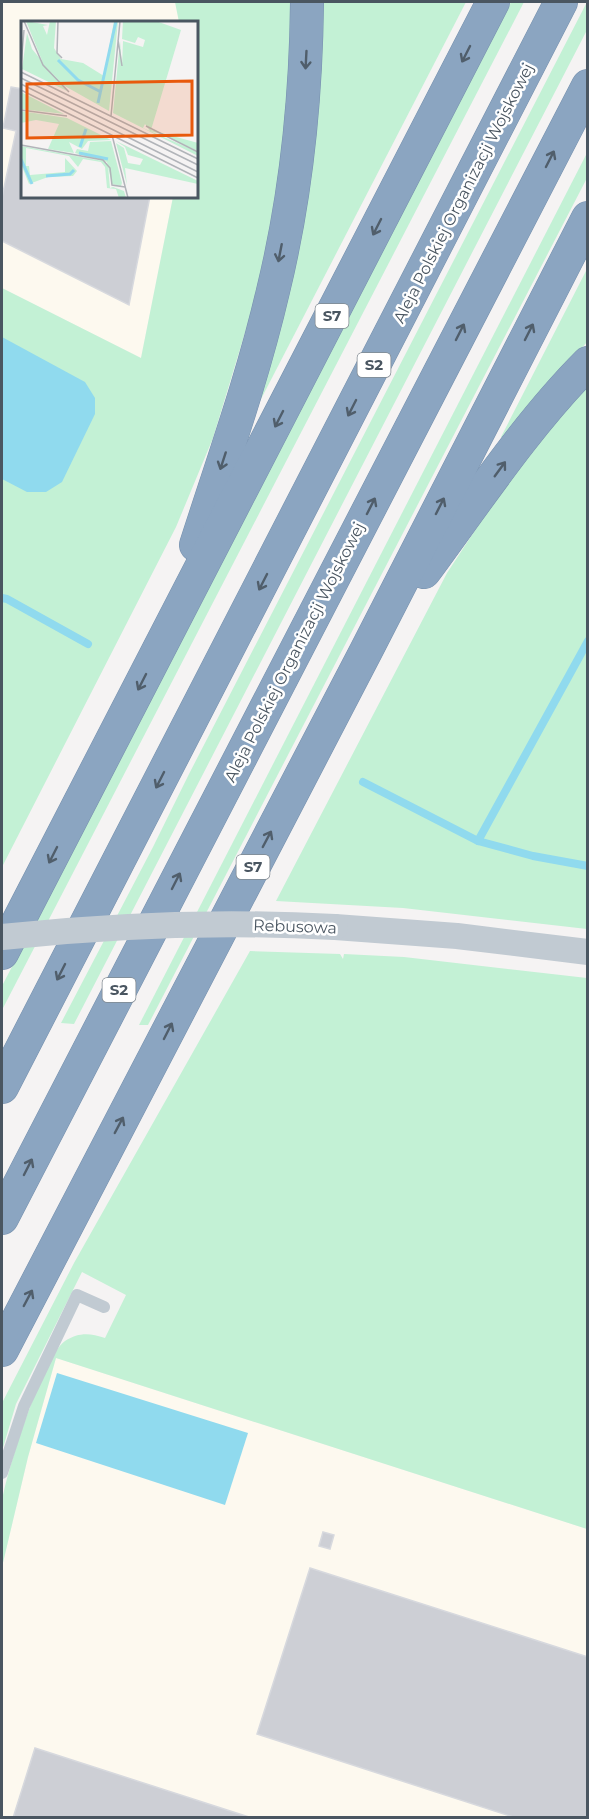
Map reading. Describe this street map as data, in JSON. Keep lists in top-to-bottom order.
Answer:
{
  "streets": {
    "highway": ["Aleja Polskiej Organizacji Wojskowej", "S7", "S2"],
    "street": ["Rebusowa"]
  }
}
